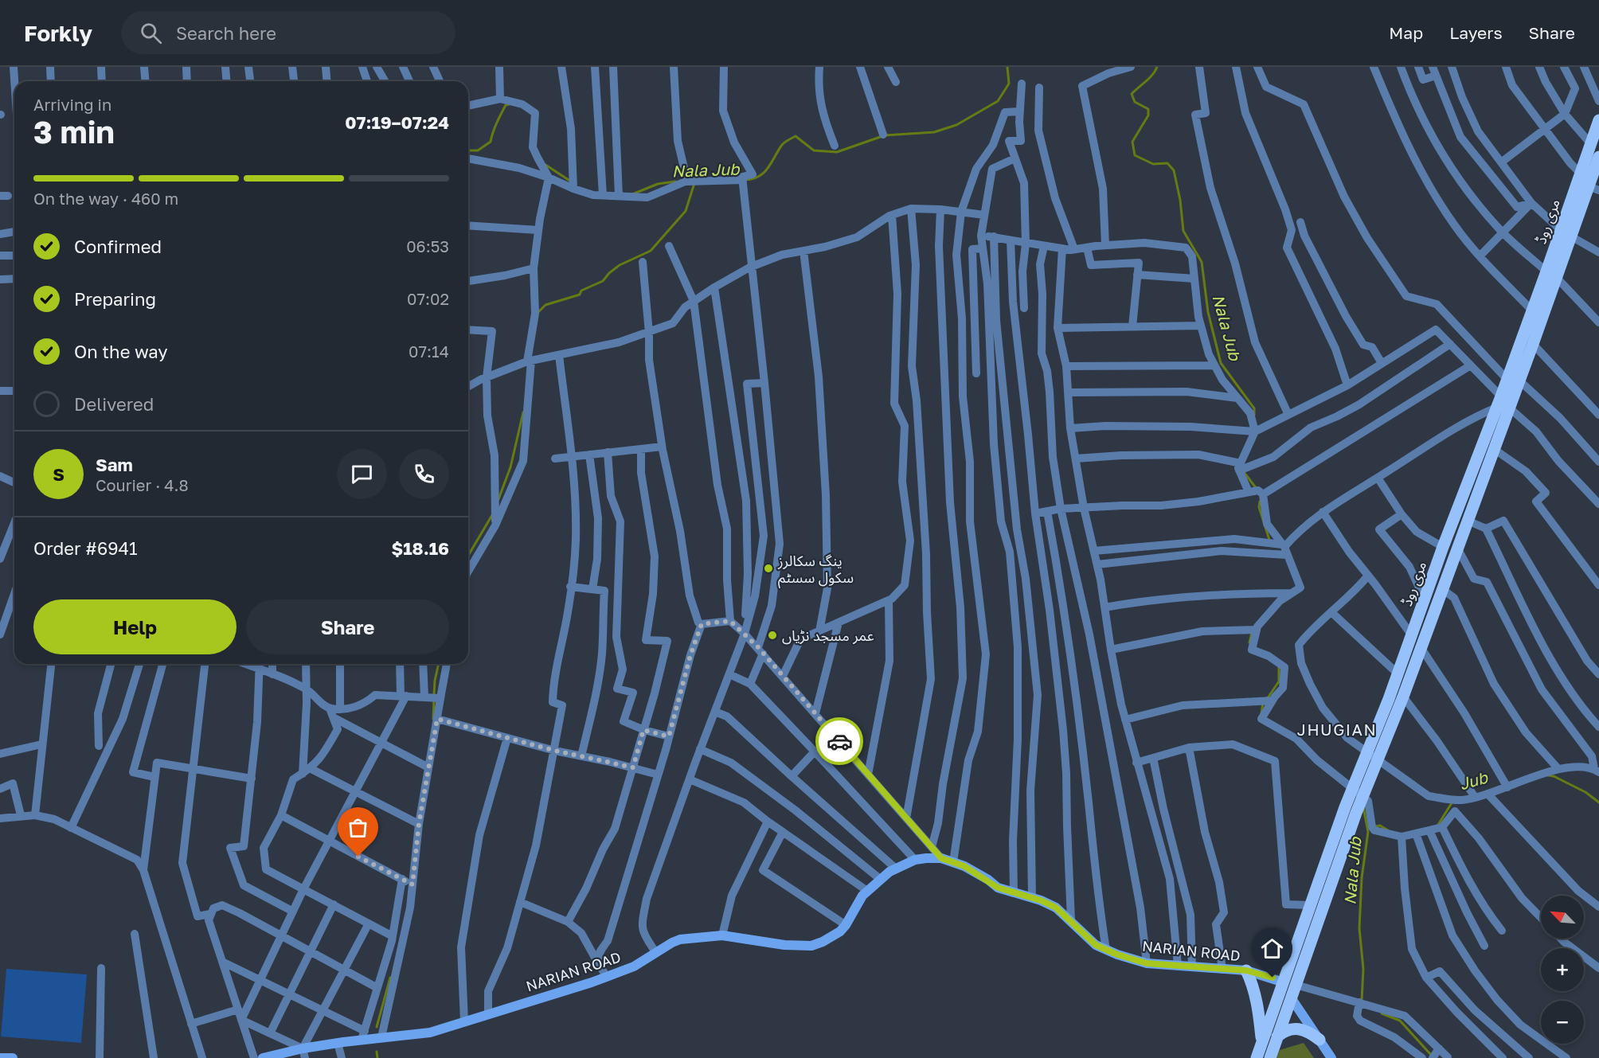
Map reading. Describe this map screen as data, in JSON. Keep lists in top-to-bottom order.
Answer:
{
  "streets": {
    "main road": ["مری روڈ", "NARIAN ROAD"]
  },
  "crossings": [
    ["مری روڈ", "NARIAN ROAD"]
  ],
  "districts": ["JHUGIAN"],
  "water": ["Nala Jub", "Jub"],
  "places": ["ینگ سکالرز سکول سسٹم", "عمر مسجد نڑیاں"],
  "north": "top left",
  "page": {
    "header": "Forkly",
    "search": "Search here",
    "nav": ["Map", "Layers", "Share"],
    "heading": ["3 min", "Arriving in", "07:19–07:24"],
    "panel": [
      "Sam",
      "Courier · 4.8",
      "Order #6941",
      "$18.16"
    ],
    "bar": "On the way · 460 m",
    "list": [
      ["Confirmed", "06:53"],
      ["Preparing", "07:02"],
      ["On the way", "07:14"],
      "Delivered"
    ],
    "round": "S",
    "buttons": ["Help", "Share"],
    "map_buttons": ["+", "−"]
  }
}
